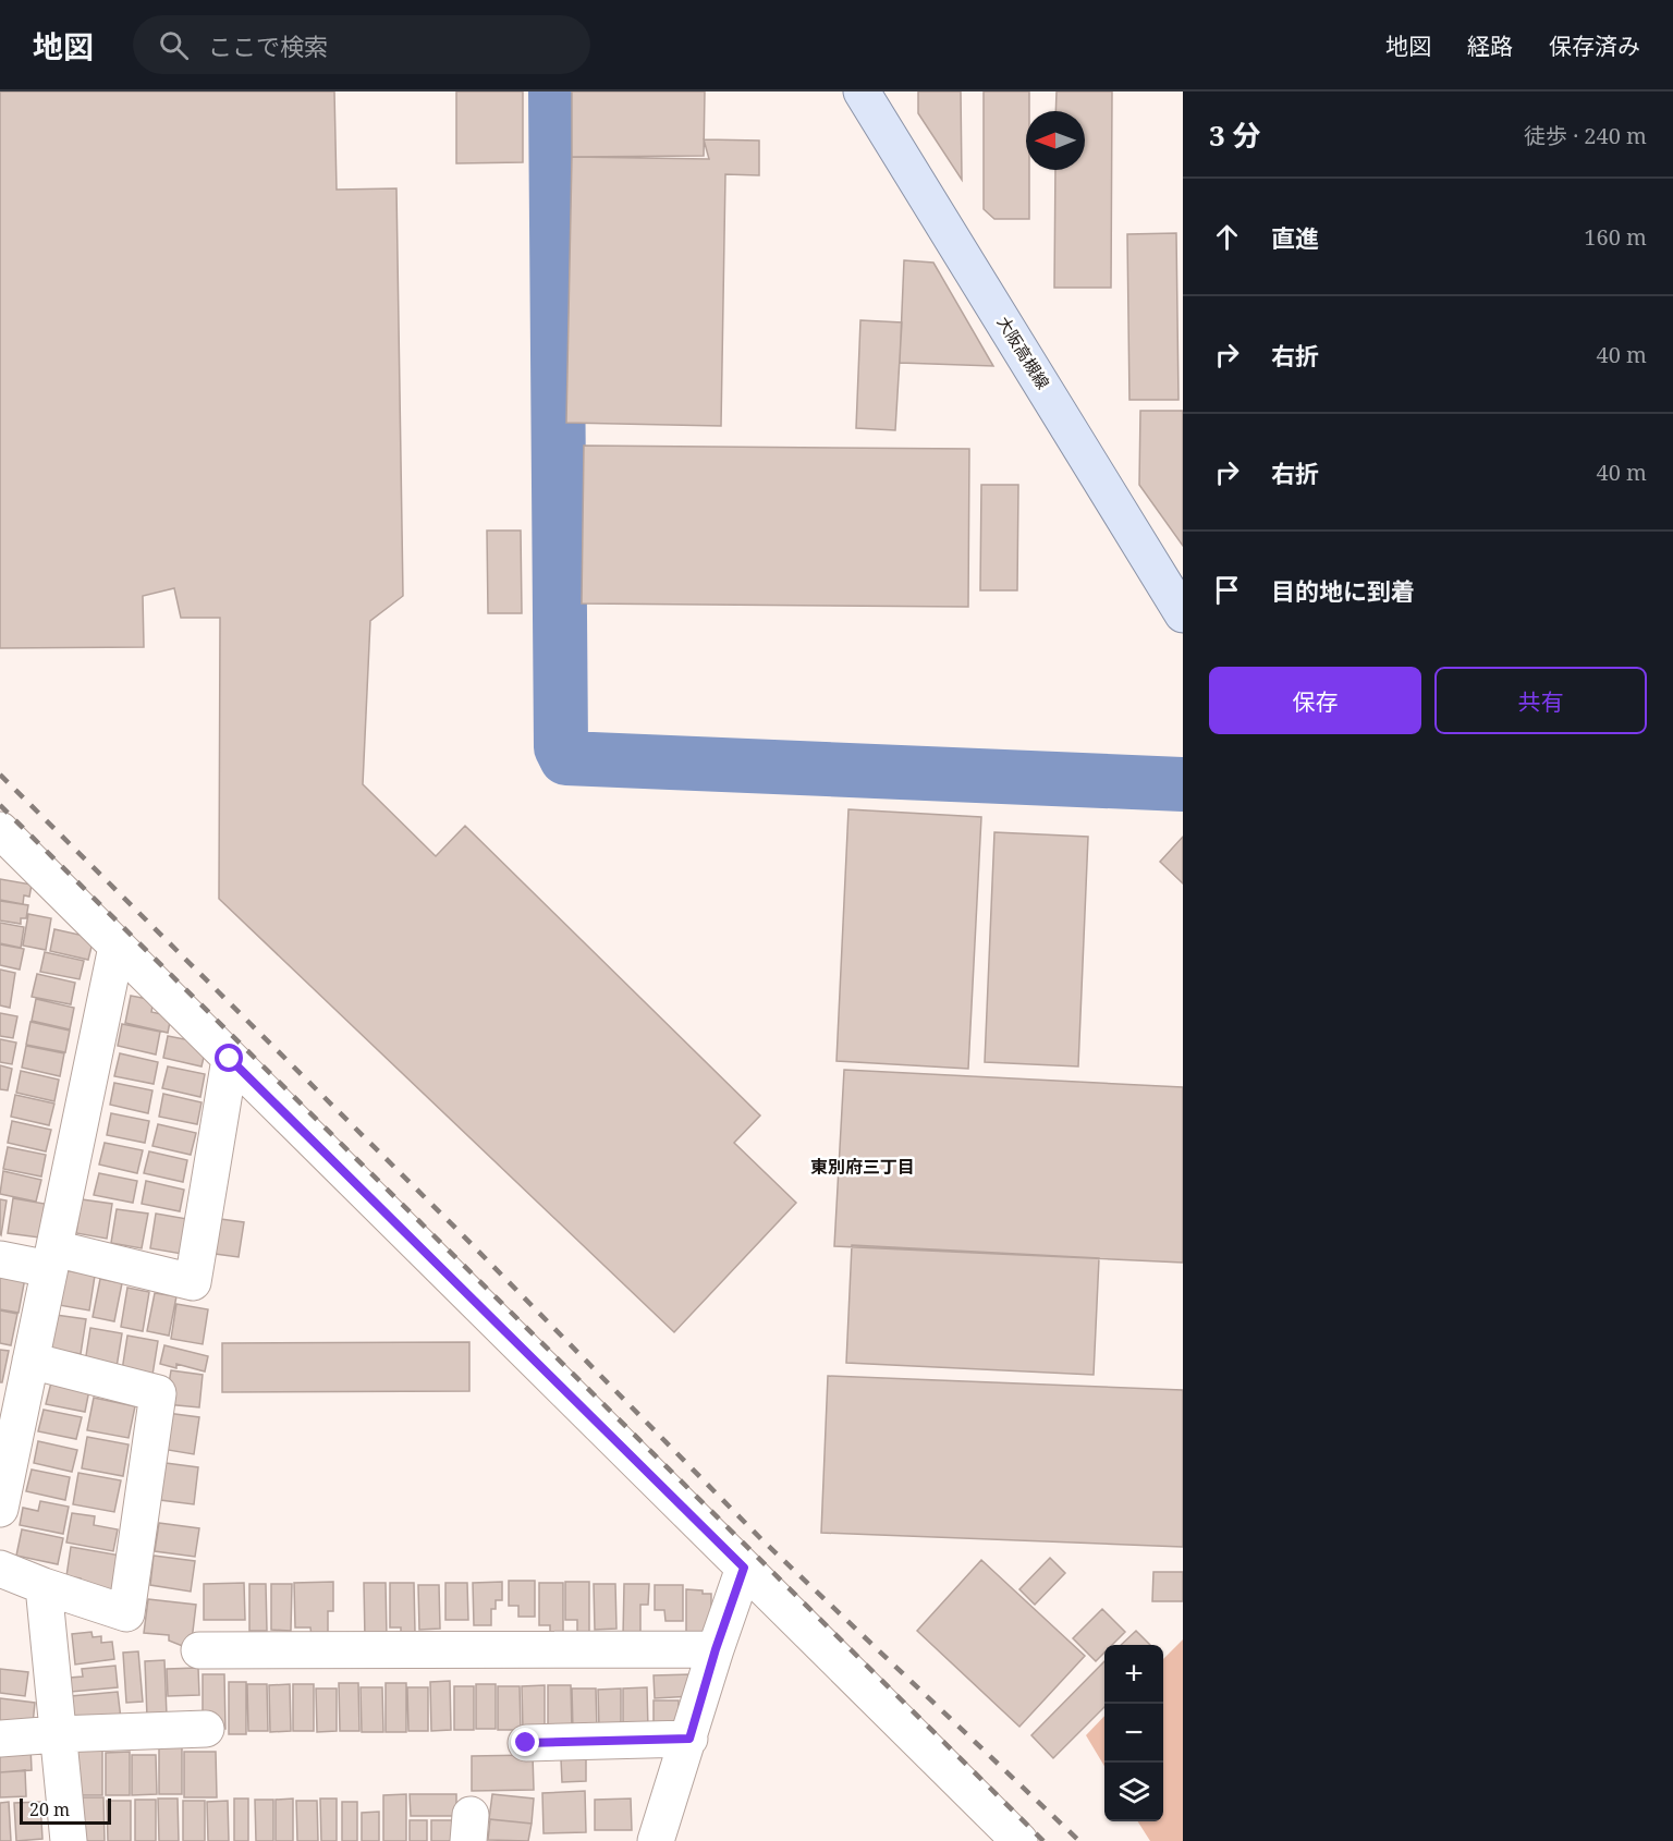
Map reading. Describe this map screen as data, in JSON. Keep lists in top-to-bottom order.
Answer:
{
  "streets": {
    "main road": ["大阪高槻線"]
  },
  "districts": ["東別府三丁目"],
  "scale_bar": "20 m",
  "north": "left",
  "page": {
    "header": "地図",
    "search": "ここで検索",
    "nav": ["地図", "経路", "保存済み"],
    "heading": ["3 分", "徒歩 · 240 m"],
    "list": [
      ["直進", "160 m"],
      ["右折", "40 m"],
      ["右折", "40 m"],
      "目的地に到着"
    ],
    "buttons": ["保存", "共有"],
    "map_buttons": ["+", "−"],
    "scale": "20 m"
  }
}
